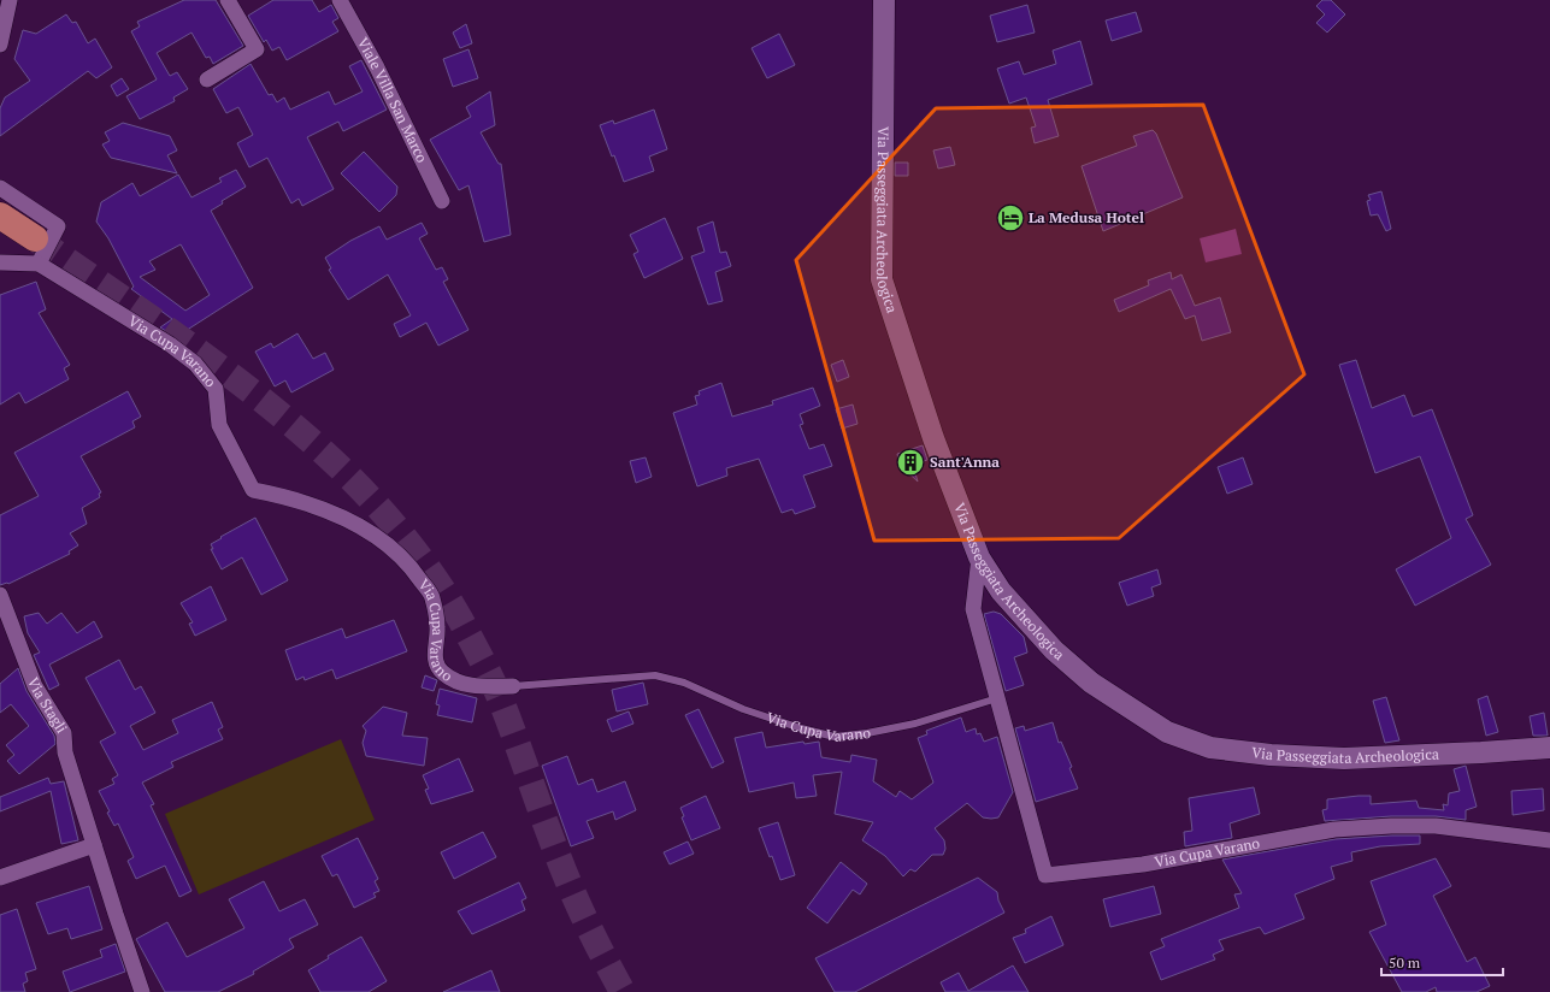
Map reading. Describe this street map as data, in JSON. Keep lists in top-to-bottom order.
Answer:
{
  "streets": {
    "street": [
      "Viale Villa San Marco",
      "Via Passeggiata Archeologica",
      "Via Cupa Varano",
      "Via Stagli"
    ]
  },
  "crossings": [
    ["Via Passeggiata Archeologica", "Via Cupa Varano"]
  ],
  "places": {
    "hotel": ["La Medusa Hotel"],
    "building": ["Sant'Anna"]
  },
  "scale_bar": "50 m"
}
